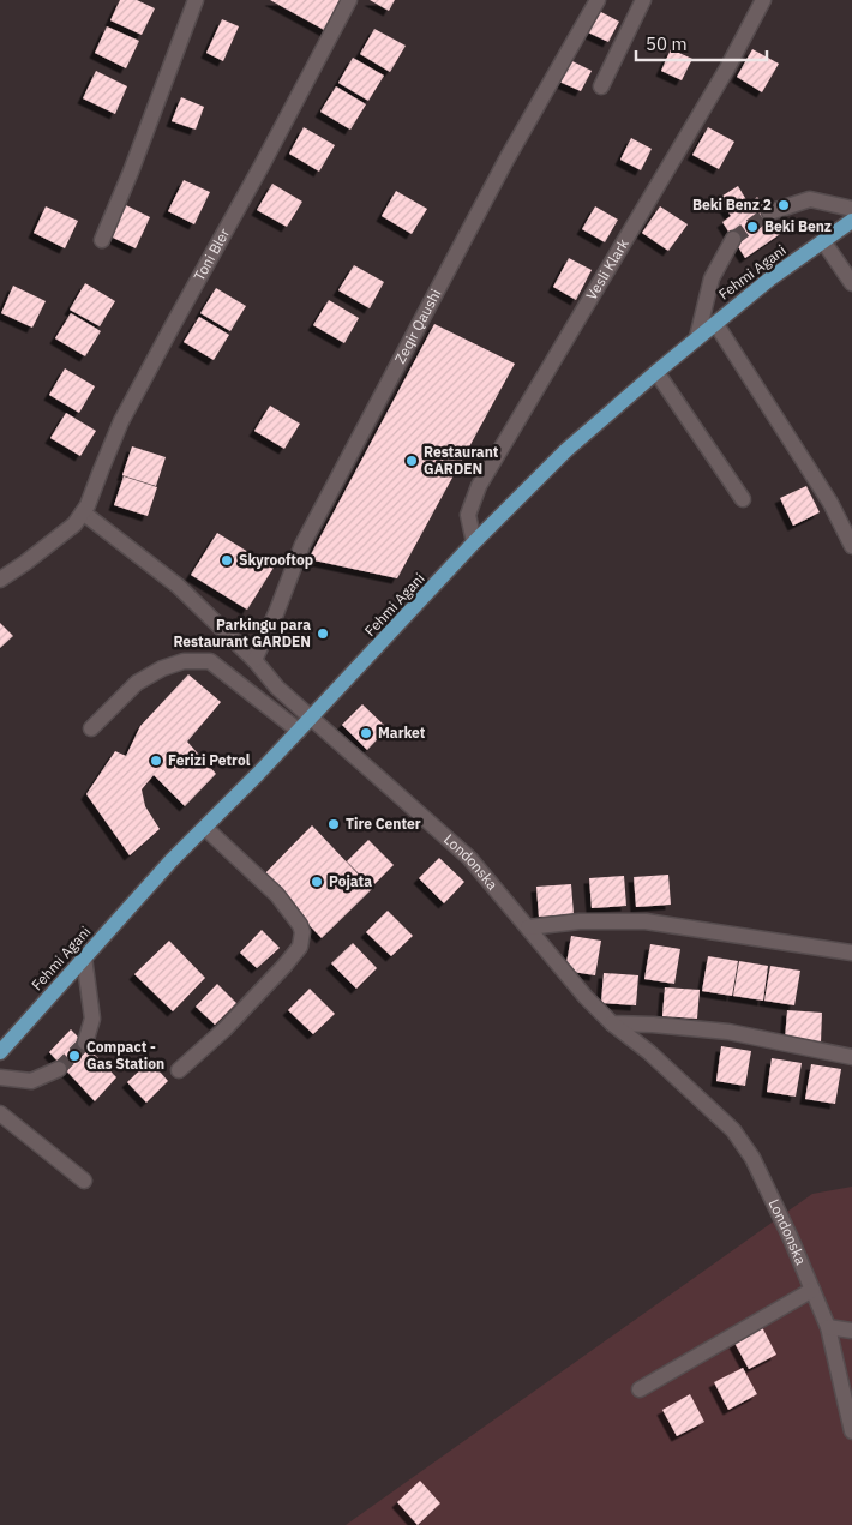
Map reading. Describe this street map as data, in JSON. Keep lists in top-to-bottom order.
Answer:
{
  "streets": {
    "main road": ["Fehmi Agani"],
    "street": [
      "Toni Bler",
      "Vesli Klark",
      "Zeqir Qaushi",
      "Londonska"
    ]
  },
  "crossings": [
    ["Vesli Klark", "Fehmi Agani"],
    ["Fehmi Agani", "Londonska"]
  ],
  "places": [
    "Beki Benz 2",
    "Beki Benz",
    "Restaurant GARDEN",
    "Skyrooftop",
    "Parkingu para Restaurant GARDEN",
    "Market",
    "Ferizi Petrol",
    "Tire Center",
    "Pojata",
    "Compact - Gas Station"
  ],
  "scale_bar": "50 m"
}
